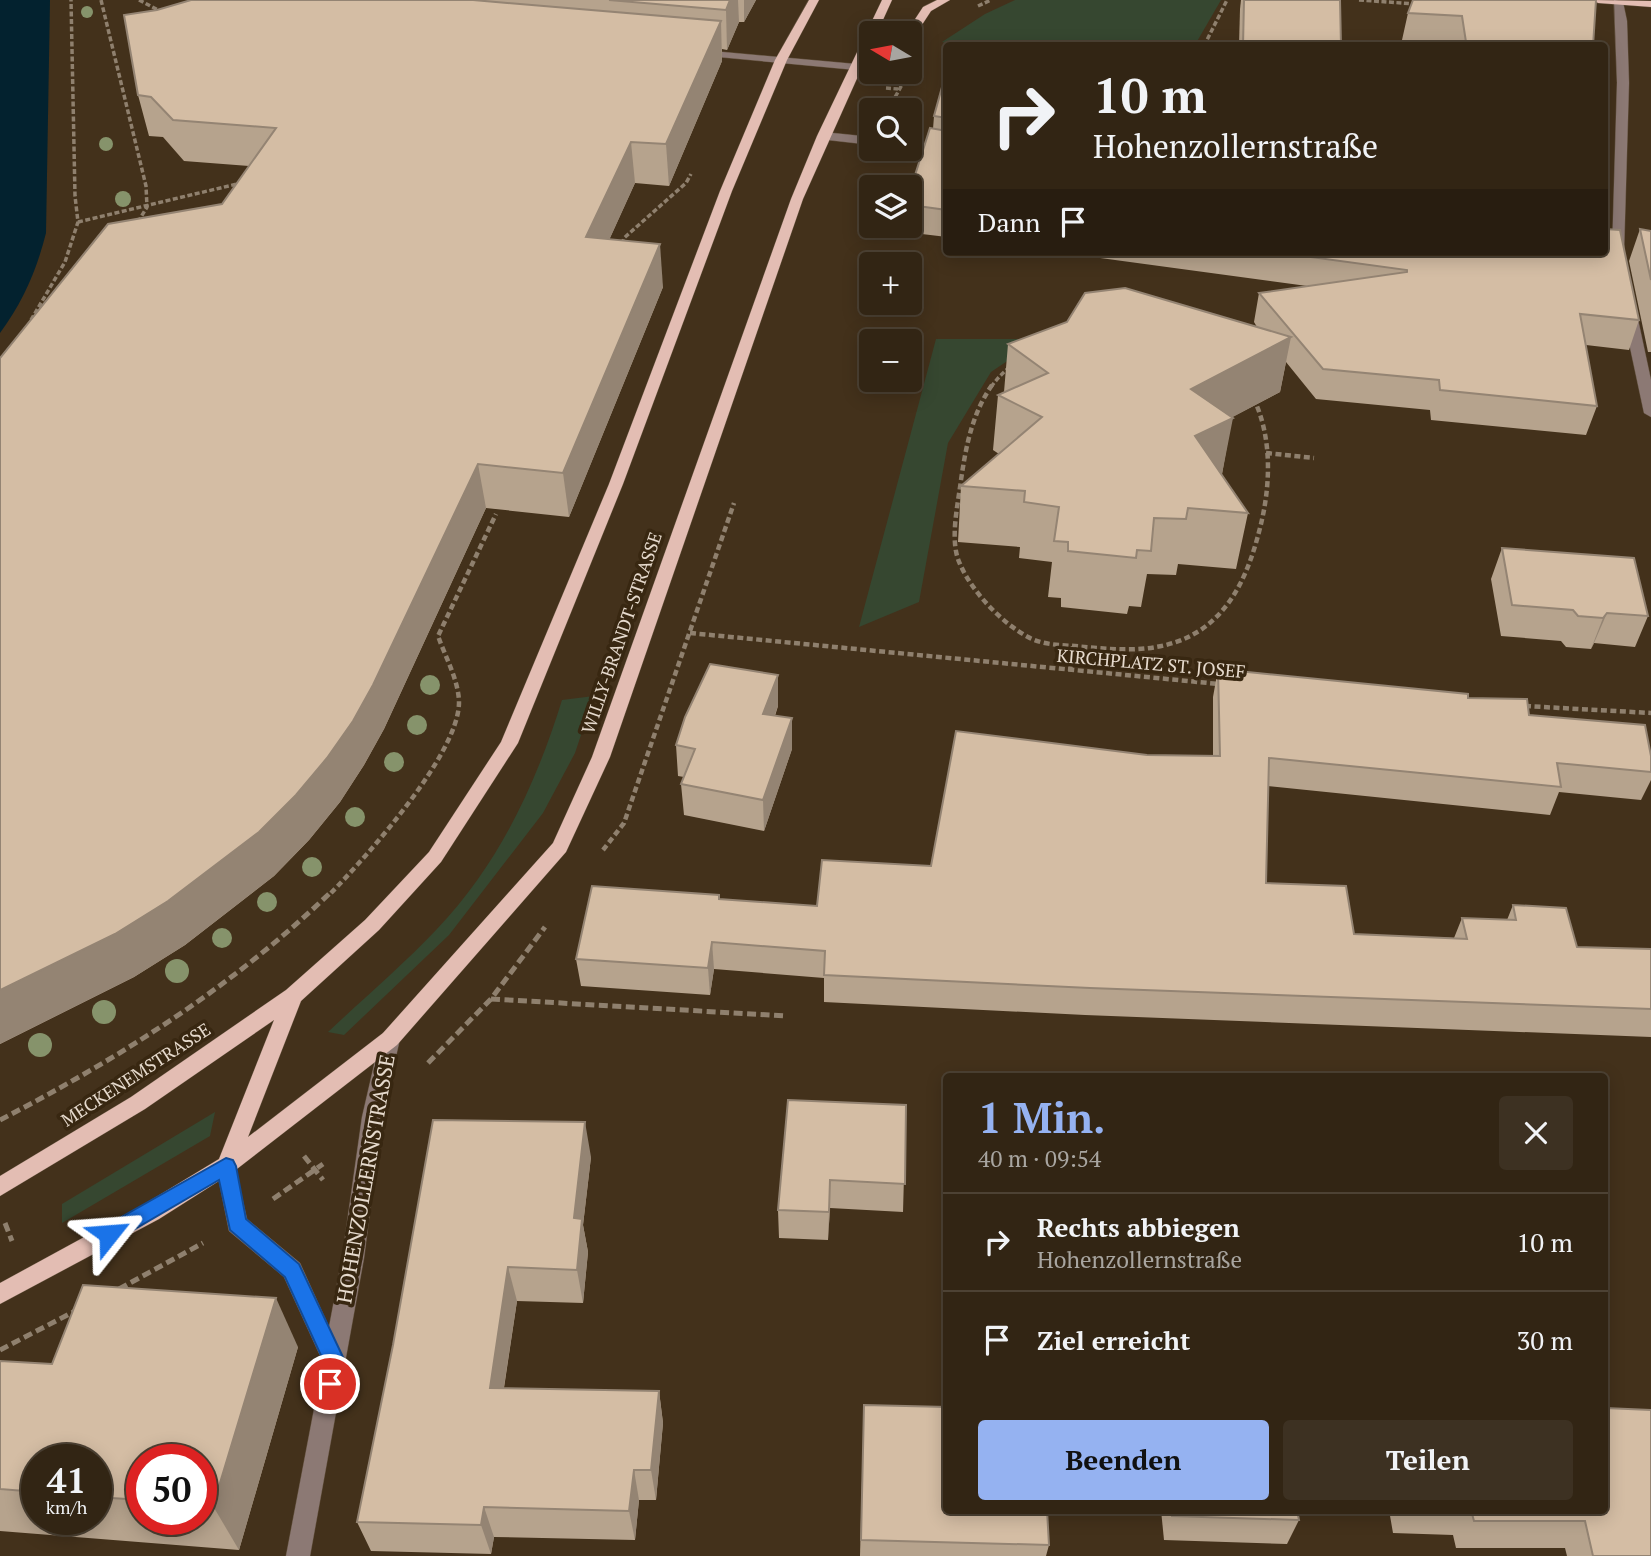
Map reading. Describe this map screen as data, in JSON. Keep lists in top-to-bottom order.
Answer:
{
  "streets": {
    "main road": ["WILLY-BRANDT-STRASSE", "MECKENEMSTRASSE"],
    "street": ["HOHENZOLLERNSTRASSE"],
    "path": ["KIRCHPLATZ ST. JOSEF"]
  },
  "crossings": [
    ["WILLY-BRANDT-STRASSE", "HOHENZOLLERNSTRASSE"]
  ],
  "north": "left",
  "page": {
    "map_buttons": ["+", "−"],
    "turn": ["10 m", "Hohenzollernstraße"],
    "then": "Dann",
    "heading": ["1 Min.", "40 m · 09:54"],
    "list": [
      {
        "name": "Rechts abbiegen",
        "note": "Hohenzollernstraße",
        "value": "10 m"
      },
      {
        "name": "Ziel erreicht",
        "value": "30 m"
      }
    ],
    "buttons": ["Beenden", "Teilen"],
    "speed": "41 km/h",
    "limit": "50"
  }
}
